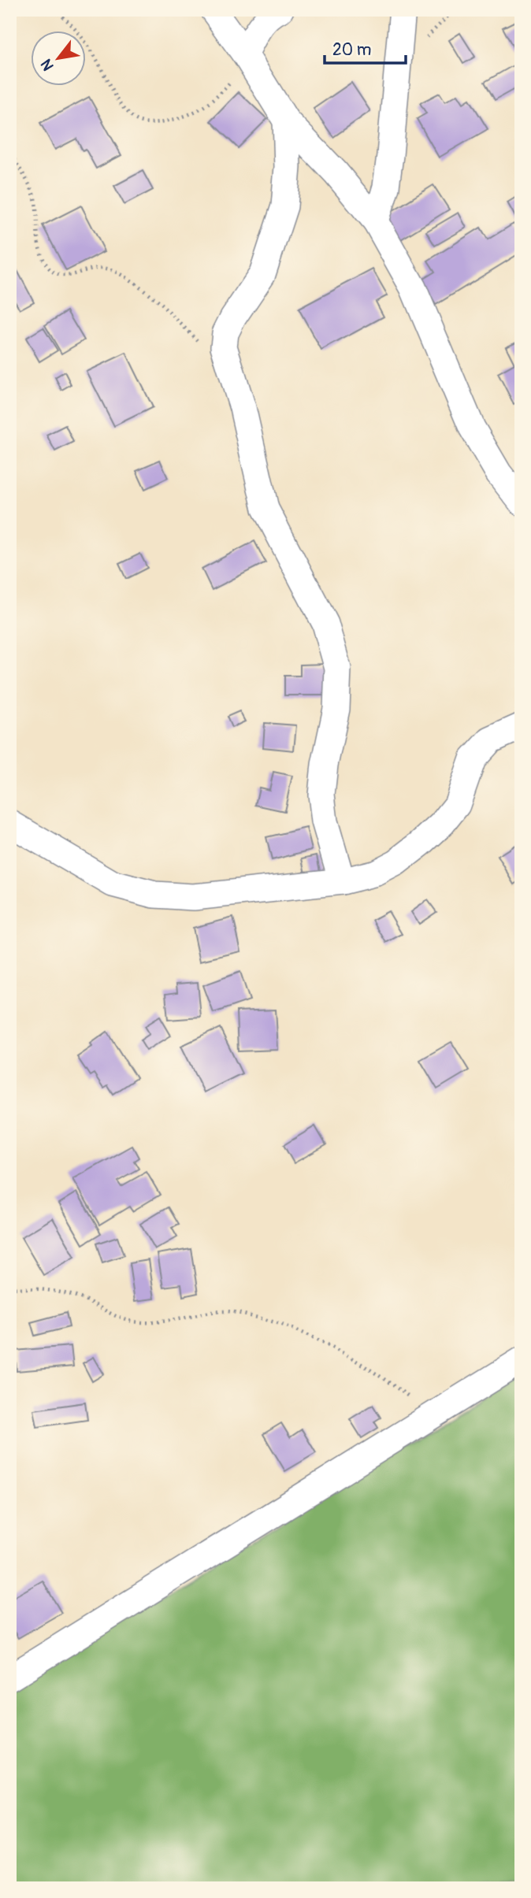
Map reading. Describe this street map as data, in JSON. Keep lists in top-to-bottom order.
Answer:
{
  "scale_bar": "20 m",
  "north": "bottom left"
}
